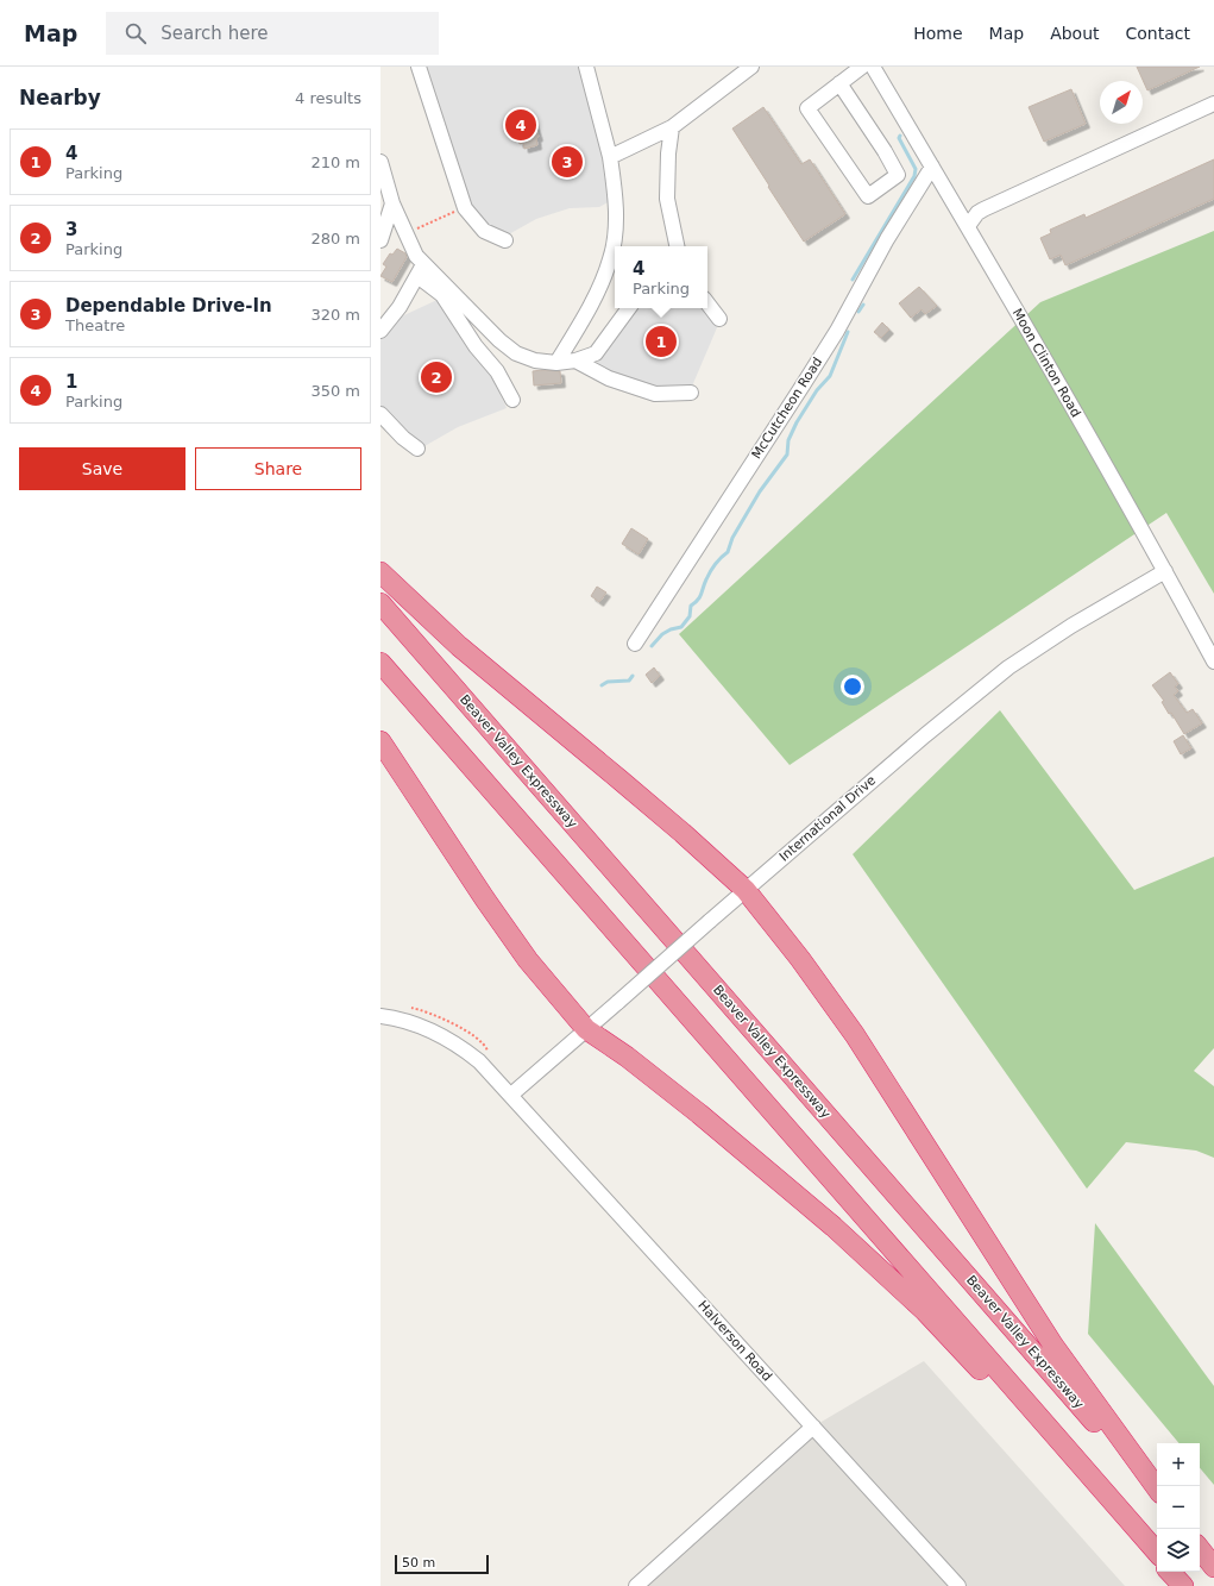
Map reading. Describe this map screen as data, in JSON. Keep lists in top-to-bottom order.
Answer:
{
  "streets": {
    "highway": ["Beaver Valley Expressway"],
    "street": [
      "Moon Clinton Road",
      "McCutcheon Road",
      "International Drive",
      "Halverson Road"
    ]
  },
  "crossings": [
    ["Moon Clinton Road", "McCutcheon Road"],
    ["Moon Clinton Road", "International Drive"],
    ["International Drive", "Halverson Road"]
  ],
  "scale_bar": "50 m",
  "north": "top right",
  "page": {
    "header": "Map",
    "search": "Search here",
    "nav": [
      "Home",
      "Map",
      "About",
      "Contact"
    ],
    "heading": ["Nearby", "4 results"],
    "pins": [
      "4",
      "3",
      "1",
      "2"
    ],
    "list": [
      {
        "mark": "1",
        "name": "4",
        "note": "Parking",
        "value": "210 m"
      },
      {
        "mark": "2",
        "name": "3",
        "note": "Parking",
        "value": "280 m"
      },
      {
        "mark": "3",
        "name": "Dependable Drive-In",
        "note": "Theatre",
        "value": "320 m"
      },
      {
        "mark": "4",
        "name": "1",
        "note": "Parking",
        "value": "350 m"
      }
    ],
    "popup": ["4", "Parking"],
    "buttons": ["Save", "Share"],
    "map_buttons": ["+", "−"],
    "scale": "50 m"
  }
}
